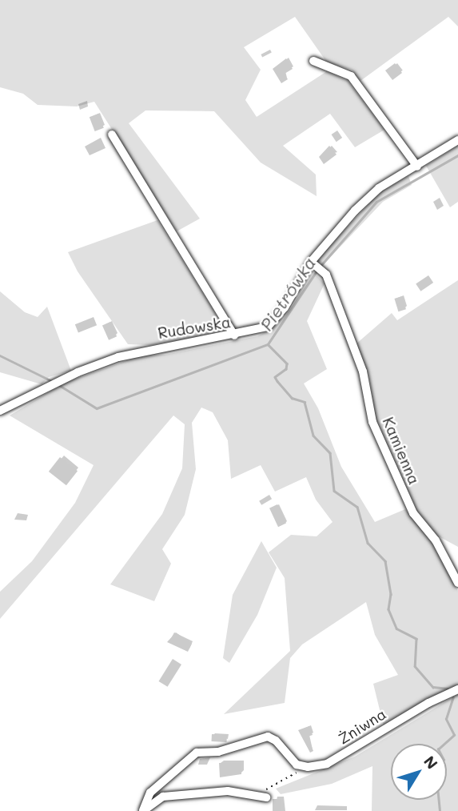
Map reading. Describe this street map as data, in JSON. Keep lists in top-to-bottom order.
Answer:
{
  "streets": {
    "street": ["Rudowska", "Kamienna", "Żniwna"]
  },
  "crossings": [
    ["Rudowska", "Kamienna"]
  ],
  "water": ["Pietrówka"],
  "north": "top right"
}
